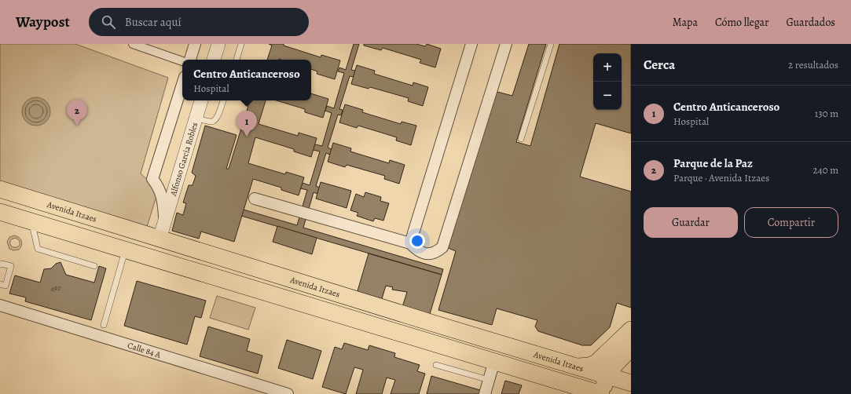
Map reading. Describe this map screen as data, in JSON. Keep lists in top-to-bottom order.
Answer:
{
  "streets": {
    "main road": ["Avenida Itzaes"],
    "street": ["Alfonso Garcia Robles", "Calle 84 A"]
  },
  "crossings": [
    ["Alfonso Garcia Robles", "Avenida Itzaes"]
  ],
  "house_numbers": ["490"],
  "page": {
    "header": "Waypost",
    "search": "Buscar aquí",
    "nav": ["Mapa", "Cómo llegar", "Guardados"],
    "heading": ["Cerca", "2 resultados"],
    "map_buttons": ["+", "−"],
    "popup": ["Centro Anticanceroso", "Hospital"],
    "list": [
      {
        "mark": "1",
        "name": "Centro Anticanceroso",
        "note": "Hospital",
        "value": "130 m"
      },
      {
        "mark": "2",
        "name": "Parque de la Paz",
        "note": "Parque · Avenida Itzaes",
        "value": "240 m"
      }
    ],
    "pins": ["2", "1"],
    "buttons": ["Guardar", "Compartir"]
  }
}
